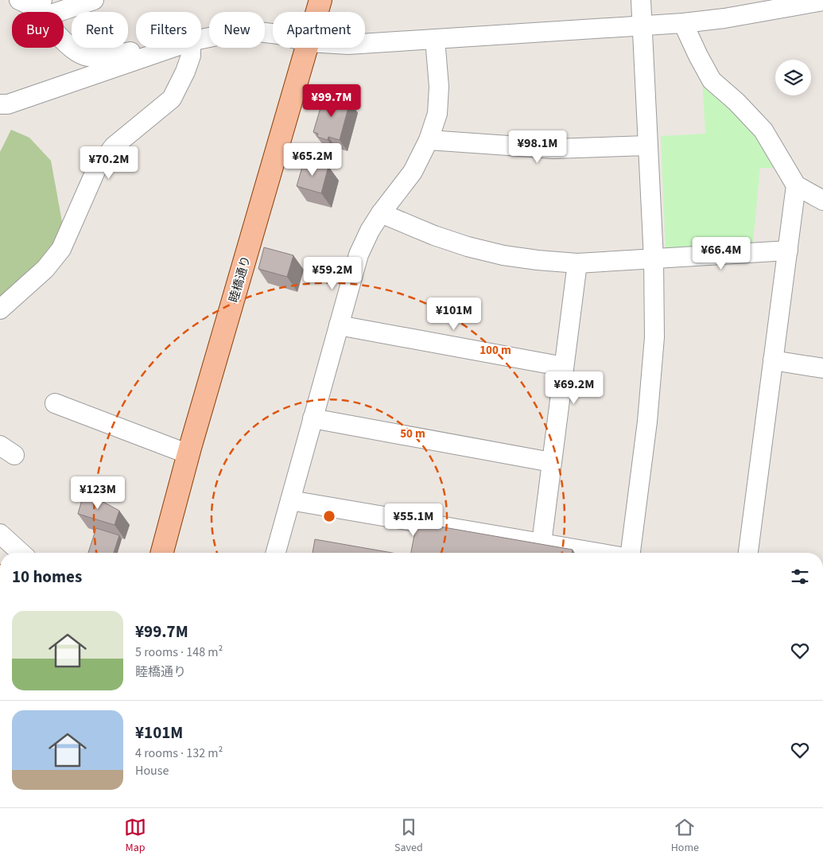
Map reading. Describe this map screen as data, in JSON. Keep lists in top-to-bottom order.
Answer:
{
  "streets": {
    "main road": ["睦橋通り"]
  },
  "page": {
    "chip": [
      "Buy",
      "Rent",
      "Filters",
      "New",
      "Apartment"
    ],
    "price": [
      "¥99.7M",
      "¥98.1M",
      "¥65.2M",
      "¥70.2M",
      "¥66.4M",
      "¥59.2M",
      "¥101M",
      "¥69.2M",
      "¥123M",
      "¥55.1M"
    ],
    "heading": "10 homes",
    "list": [
      {
        "name": "¥99.7M",
        "note": "5 rooms · 148 m² · 睦橋通り"
      },
      {
        "name": "¥101M",
        "note": "4 rooms · 132 m² · House"
      }
    ],
    "tabs": ["Map", "Saved", "Home"]
  },
  "rings": ["100 m", "50 m"]
}
